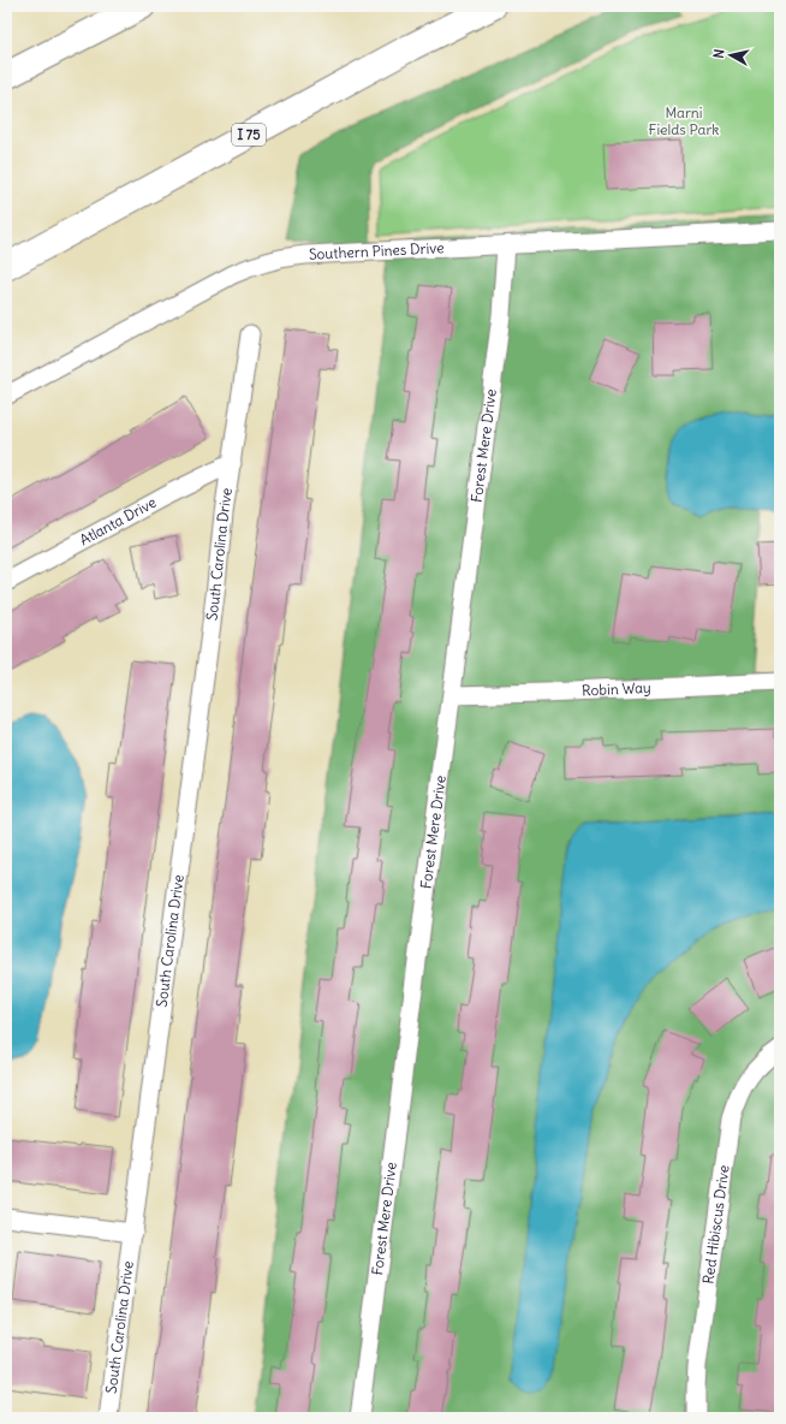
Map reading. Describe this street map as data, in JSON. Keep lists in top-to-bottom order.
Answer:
{
  "streets": {
    "highway": ["I 75"],
    "street": [
      "Southern Pines Drive",
      "Forest Mere Drive",
      "Atlanta Drive",
      "South Carolina Drive",
      "Robin Way",
      "Red Hibiscus Drive"
    ]
  },
  "crossings": [
    ["Southern Pines Drive", "Forest Mere Drive"],
    ["Forest Mere Drive", "Robin Way"],
    ["Atlanta Drive", "South Carolina Drive"]
  ],
  "parks": ["Marni Fields Park"],
  "north": "left"
}
